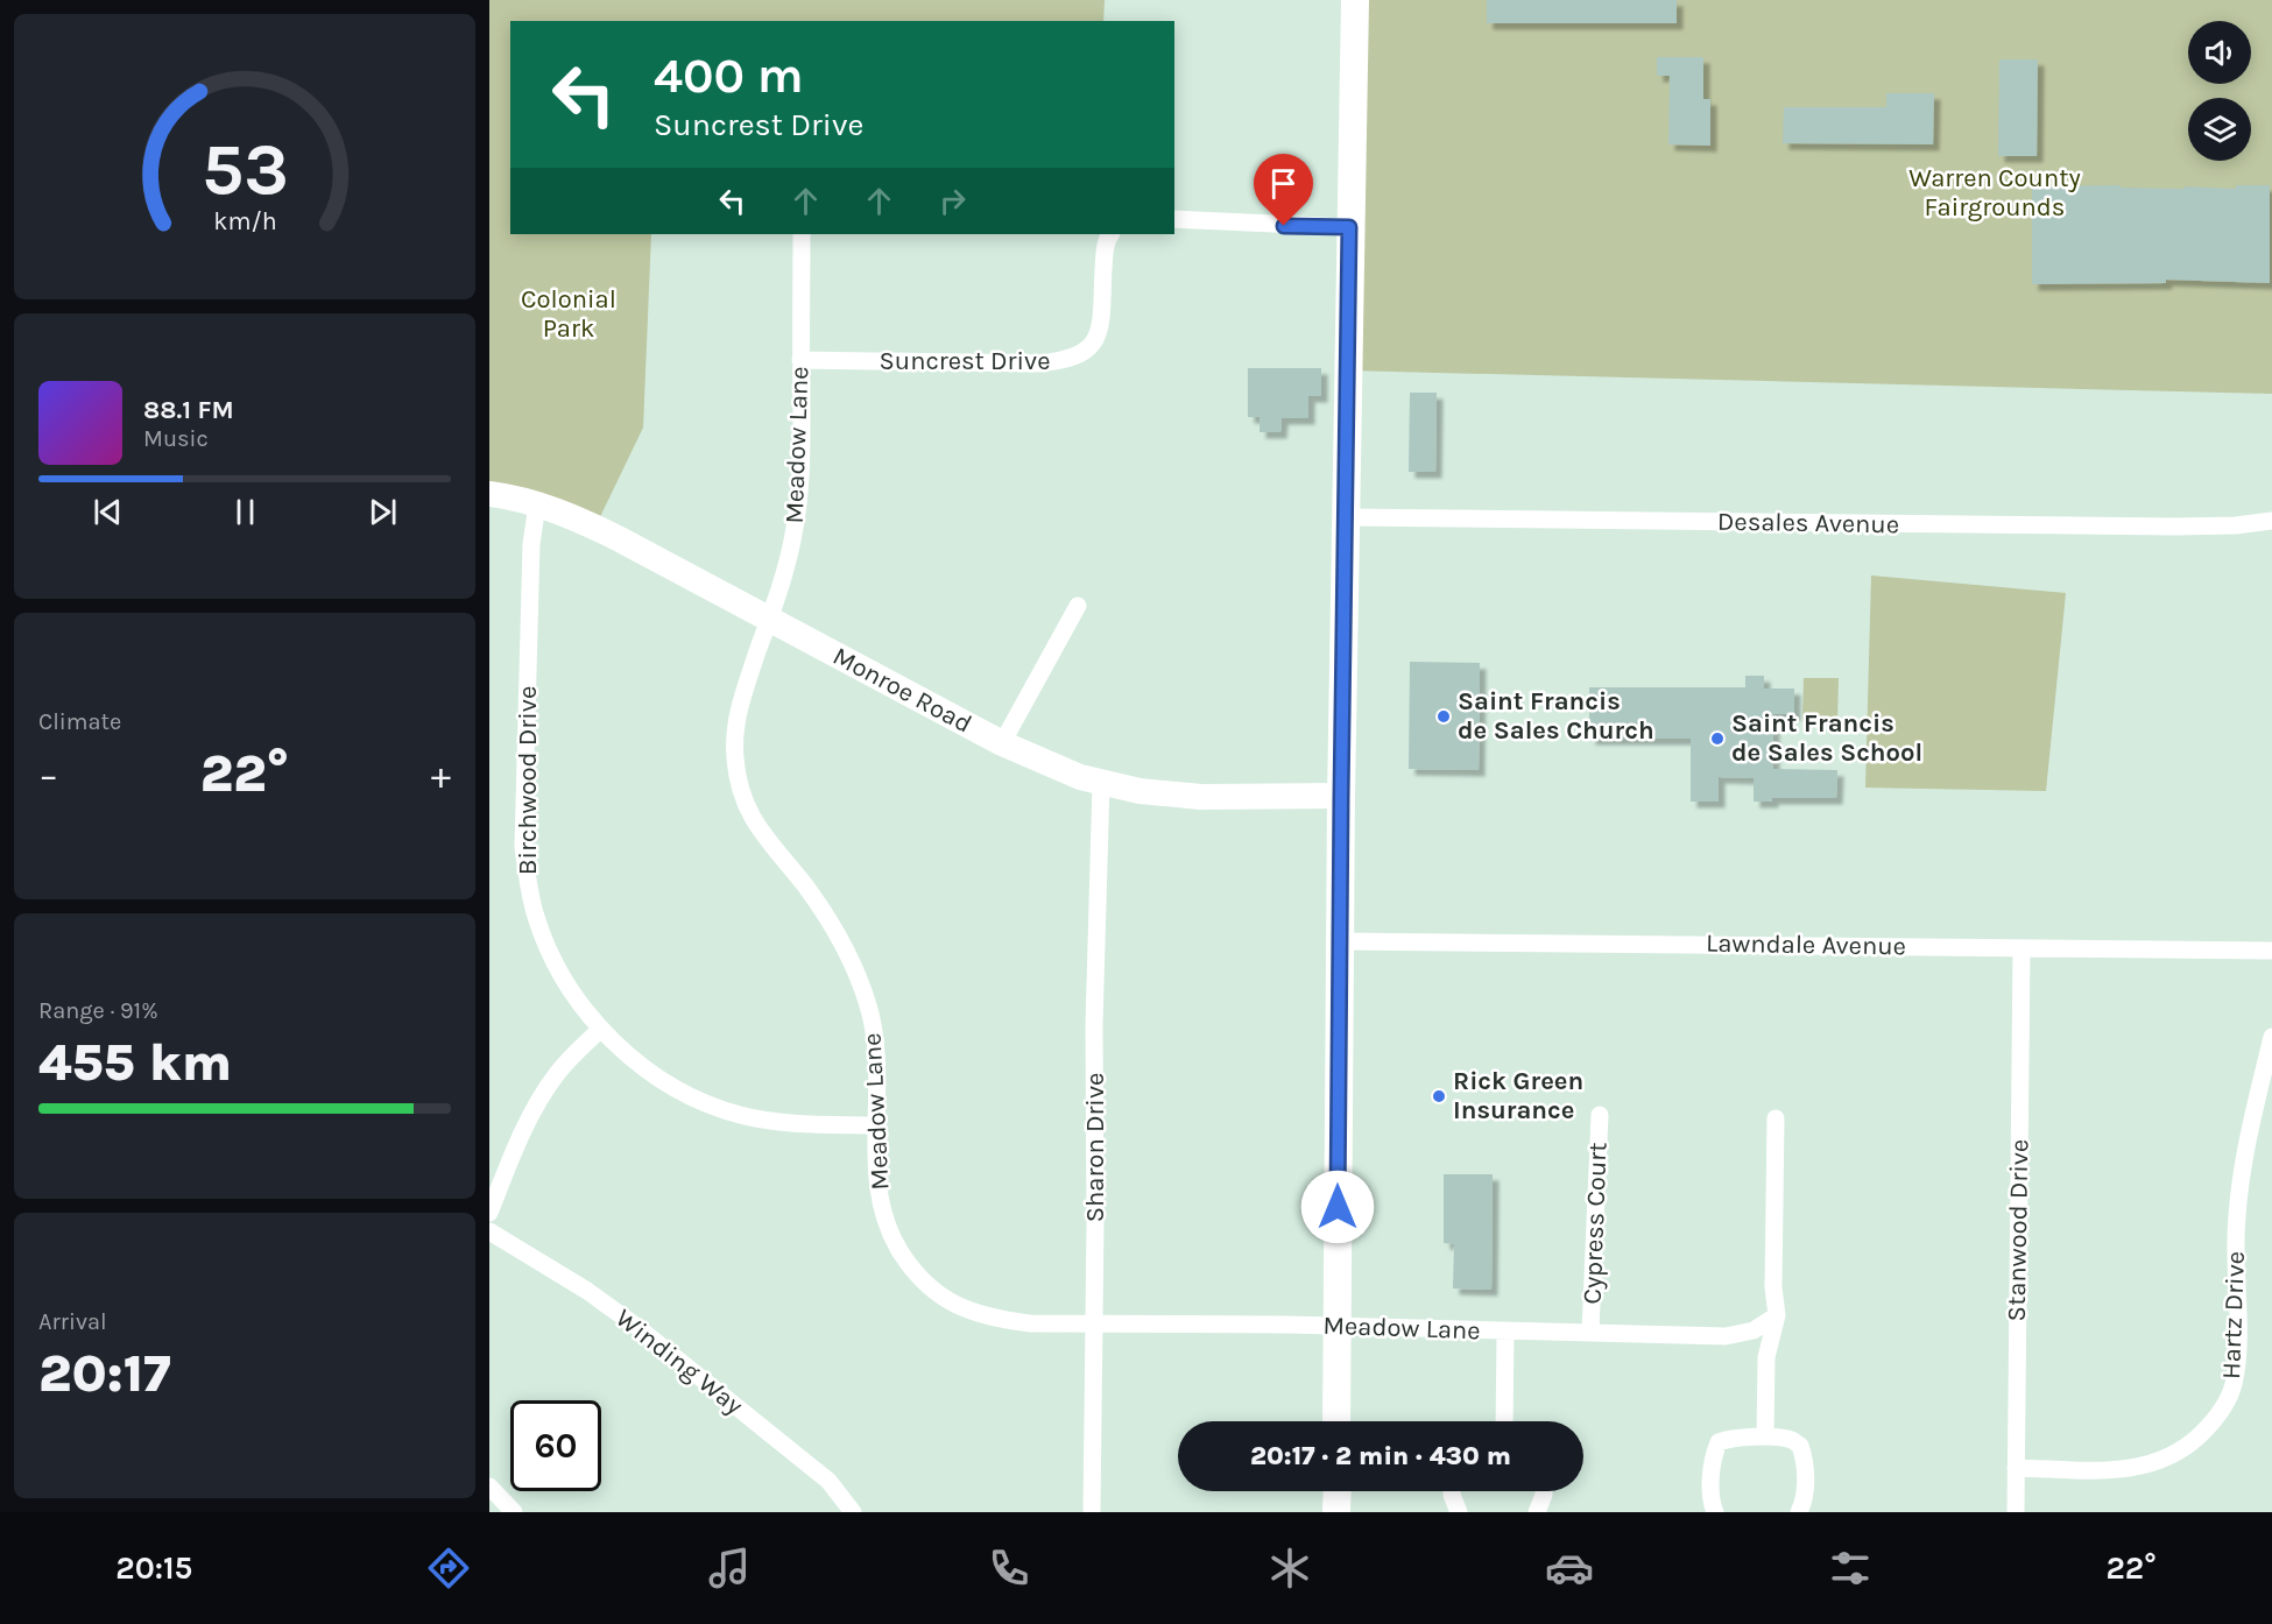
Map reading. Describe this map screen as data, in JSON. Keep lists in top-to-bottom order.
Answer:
{
  "streets": {
    "street": [
      "Suncrest Drive",
      "Meadow Lane",
      "Desales Avenue",
      "Monroe Road",
      "Birchwood Drive",
      "Lawndale Avenue",
      "Sharon Drive",
      "Cypress Court",
      "Stanwood Drive",
      "Hartz Drive",
      "Winding Way"
    ]
  },
  "crossings": [
    ["Suncrest Drive", "Meadow Lane"],
    ["Meadow Lane", "Monroe Road"],
    ["Meadow Lane", "Birchwood Drive"],
    ["Meadow Lane", "Sharon Drive"],
    ["Meadow Lane", "Cypress Court"],
    ["Monroe Road", "Birchwood Drive"],
    ["Monroe Road", "Sharon Drive"],
    ["Lawndale Avenue", "Stanwood Drive"],
    ["Stanwood Drive", "Hartz Drive"]
  ],
  "parks": ["Warren County Fairgrounds", "Colonial Park"],
  "places": ["Saint Francis de Sales Church", "Saint Francis de Sales School", "Rick Green Insurance"],
  "page": {
    "turn": ["400 m", "Suncrest Drive"],
    "song": ["88.1 FM", "Music"],
    "tile": [
      "Climate",
      ["Range · 91%", "455 km"],
      ["Arrival", "20:17"]
    ],
    "heat": ["−", "22°", "+"],
    "limit": "60",
    "trip": "20:17 · 2 min · 430 m",
    "tabs": ["20:15", "22°"],
    "gauge": ["53", "km/h"]
  }
}
